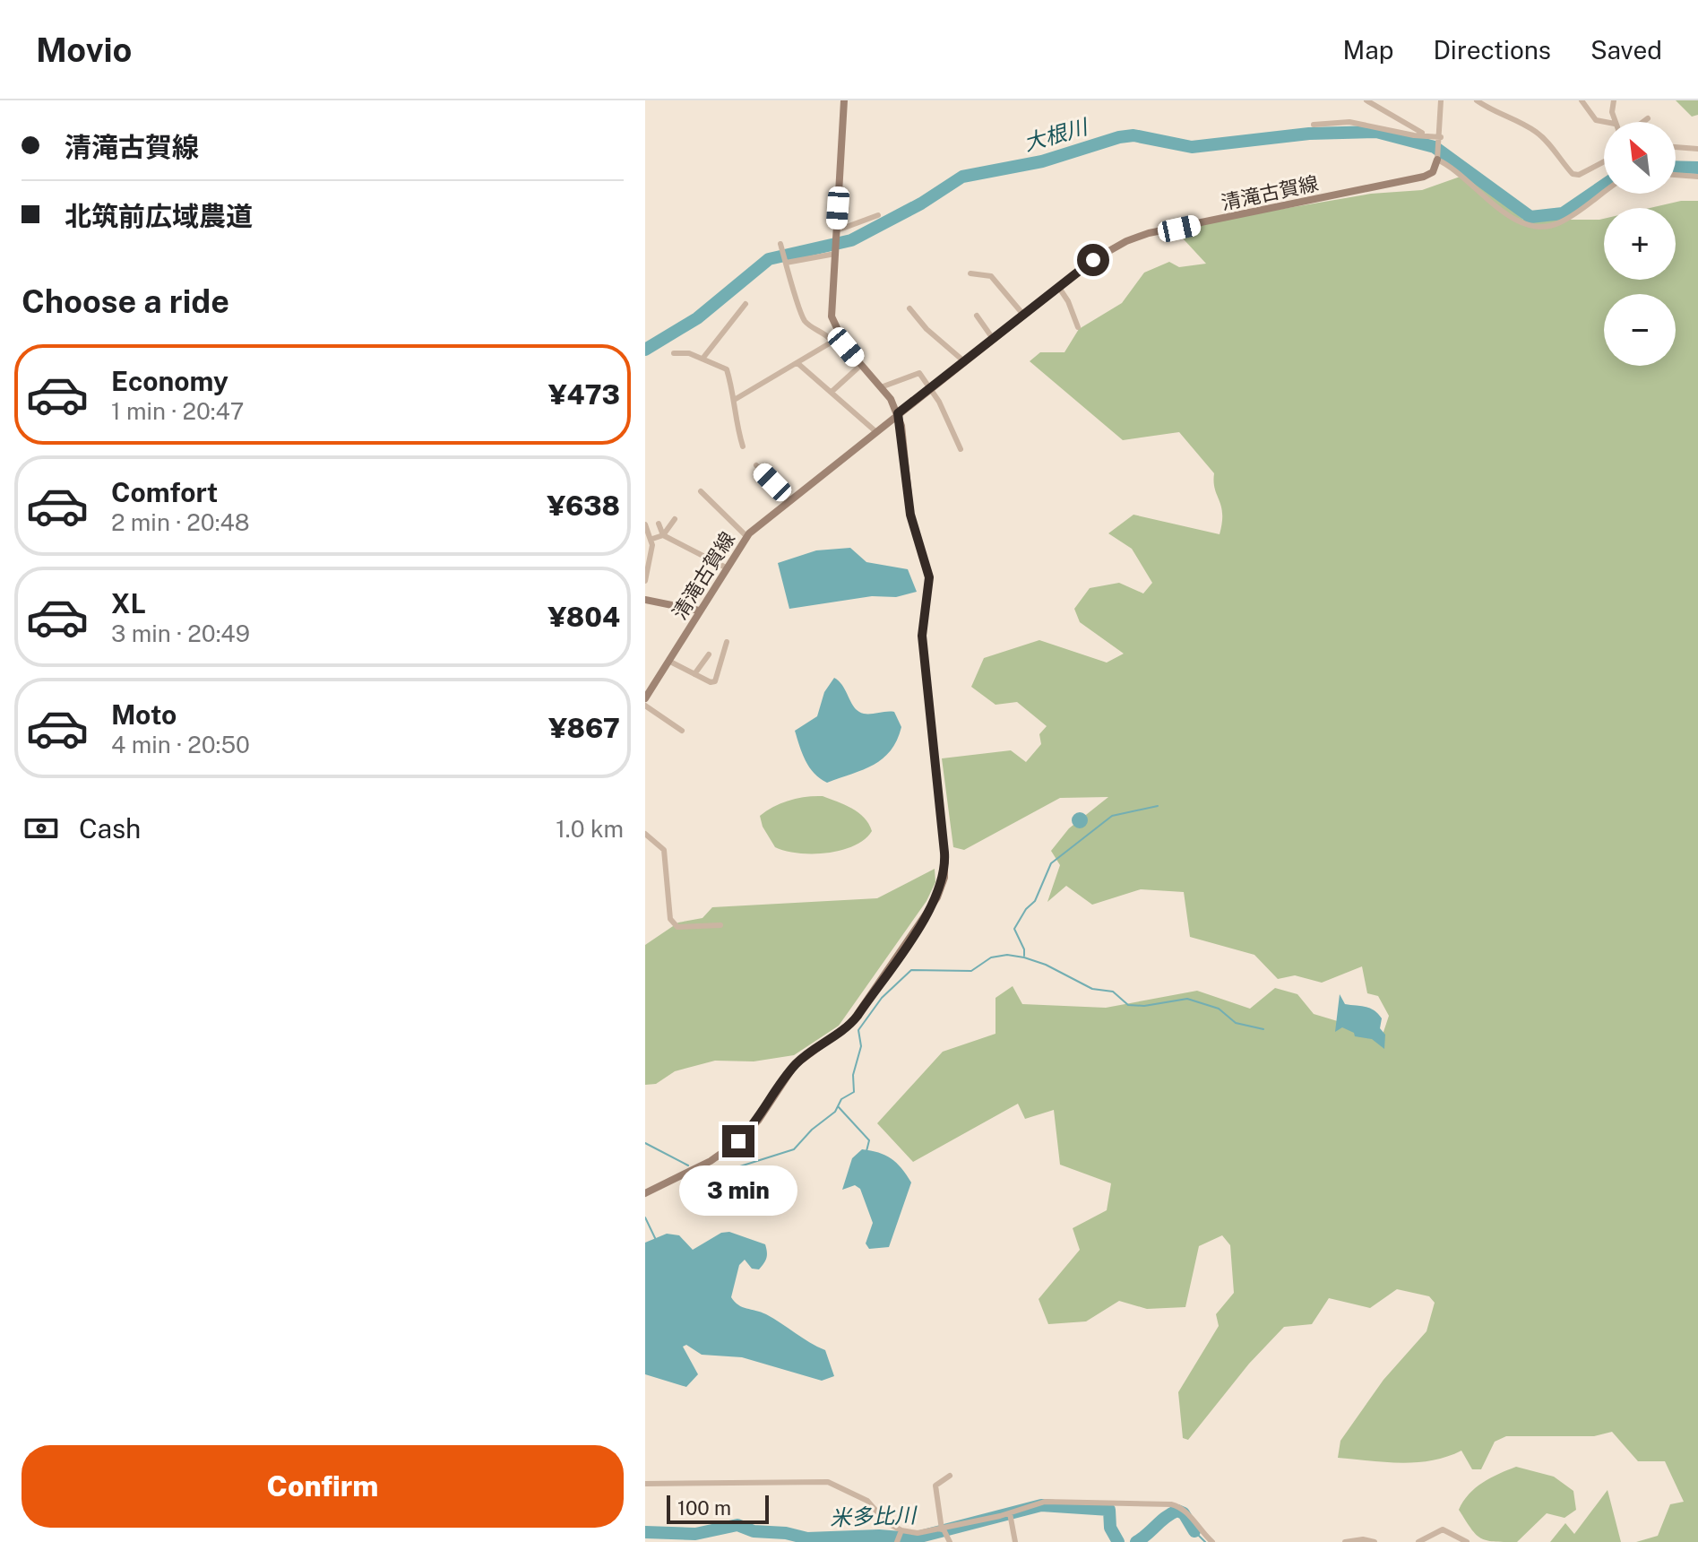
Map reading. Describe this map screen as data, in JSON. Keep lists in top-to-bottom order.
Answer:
{
  "streets": {
    "street": ["清滝古賀線"]
  },
  "water": ["大根川", "米多比川"],
  "scale_bar": "100 m",
  "north": "top left",
  "page": {
    "header": "Movio",
    "nav": ["Map", "Directions", "Saved"],
    "banner": ["清滝古賀線", "北筑前広域農道"],
    "map_buttons": ["+", "−"],
    "heading": "Choose a ride",
    "list": [
      {
        "name": "Economy",
        "note": "1 min · 20:47",
        "value": "¥473"
      },
      {
        "name": "Comfort",
        "note": "2 min · 20:48",
        "value": "¥638"
      },
      {
        "name": "XL",
        "note": "3 min · 20:49",
        "value": "¥804"
      },
      {
        "name": "Moto",
        "note": "4 min · 20:50",
        "value": "¥867"
      }
    ],
    "pay": ["Cash", "1.0 km"],
    "bubble": "3 min",
    "buttons": "Confirm",
    "scale": "100 m"
  }
}
